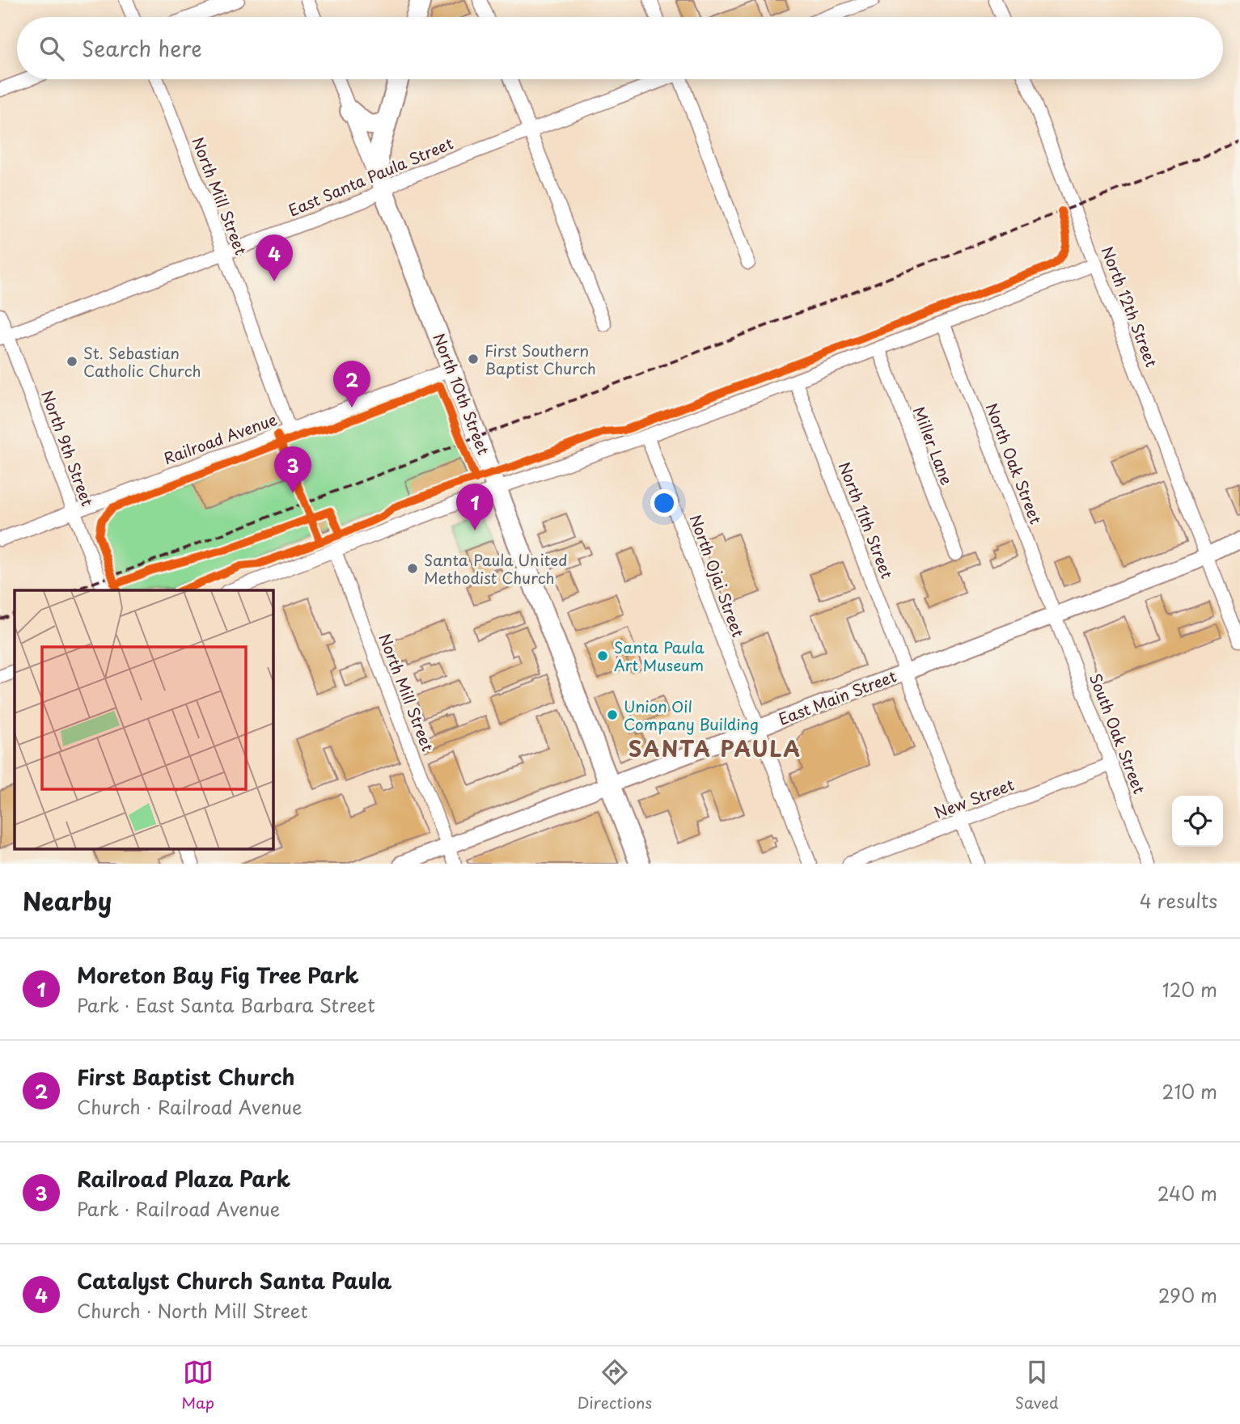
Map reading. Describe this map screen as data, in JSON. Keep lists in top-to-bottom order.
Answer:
{
  "streets": {
    "main road": ["North 10th Street"],
    "street": [
      "East Santa Paula Street",
      "North Mill Street",
      "North 12th Street",
      "Railroad Avenue",
      "Miller Lane",
      "North 9th Street",
      "North Oak Street",
      "North 11th Street",
      "North Ojai Street",
      "East Main Street",
      "South Oak Street",
      "New Street"
    ]
  },
  "crossings": [
    ["East Santa Paula Street", "North Mill Street"],
    ["East Santa Paula Street", "North 10th Street"],
    ["East Santa Paula Street", "North 9th Street"],
    ["North Mill Street", "Railroad Avenue"],
    ["North Mill Street", "East Main Street"],
    ["North 12th Street", "East Main Street"],
    ["North 10th Street", "Railroad Avenue"],
    ["North 10th Street", "East Main Street"],
    ["Railroad Avenue", "North 9th Street"],
    ["North Oak Street", "East Main Street"],
    ["North Oak Street", "South Oak Street"],
    ["North 11th Street", "East Main Street"],
    ["North 11th Street", "New Street"],
    ["North Ojai Street", "East Main Street"],
    ["East Main Street", "South Oak Street"],
    ["South Oak Street", "New Street"]
  ],
  "districts": ["SANTA PAULA"],
  "places": [
    "First Southern Baptist Church",
    "St. Sebastian Catholic Church",
    "Santa Paula United Methodist Church",
    "Santa Paula Art Museum",
    "Union Oil Company Building"
  ],
  "page": {
    "search": "Search here",
    "pins": [
      "4",
      "2",
      "3",
      "1"
    ],
    "heading": ["Nearby", "4 results"],
    "list": [
      {
        "mark": "1",
        "name": "Moreton Bay Fig Tree Park",
        "note": "Park · East Santa Barbara Street",
        "value": "120 m"
      },
      {
        "mark": "2",
        "name": "First Baptist Church",
        "note": "Church · Railroad Avenue",
        "value": "210 m"
      },
      {
        "mark": "3",
        "name": "Railroad Plaza Park",
        "note": "Park · Railroad Avenue",
        "value": "240 m"
      },
      {
        "mark": "4",
        "name": "Catalyst Church Santa Paula",
        "note": "Church · North Mill Street",
        "value": "290 m"
      }
    ],
    "nav": ["Map", "Directions", "Saved"]
  }
}
